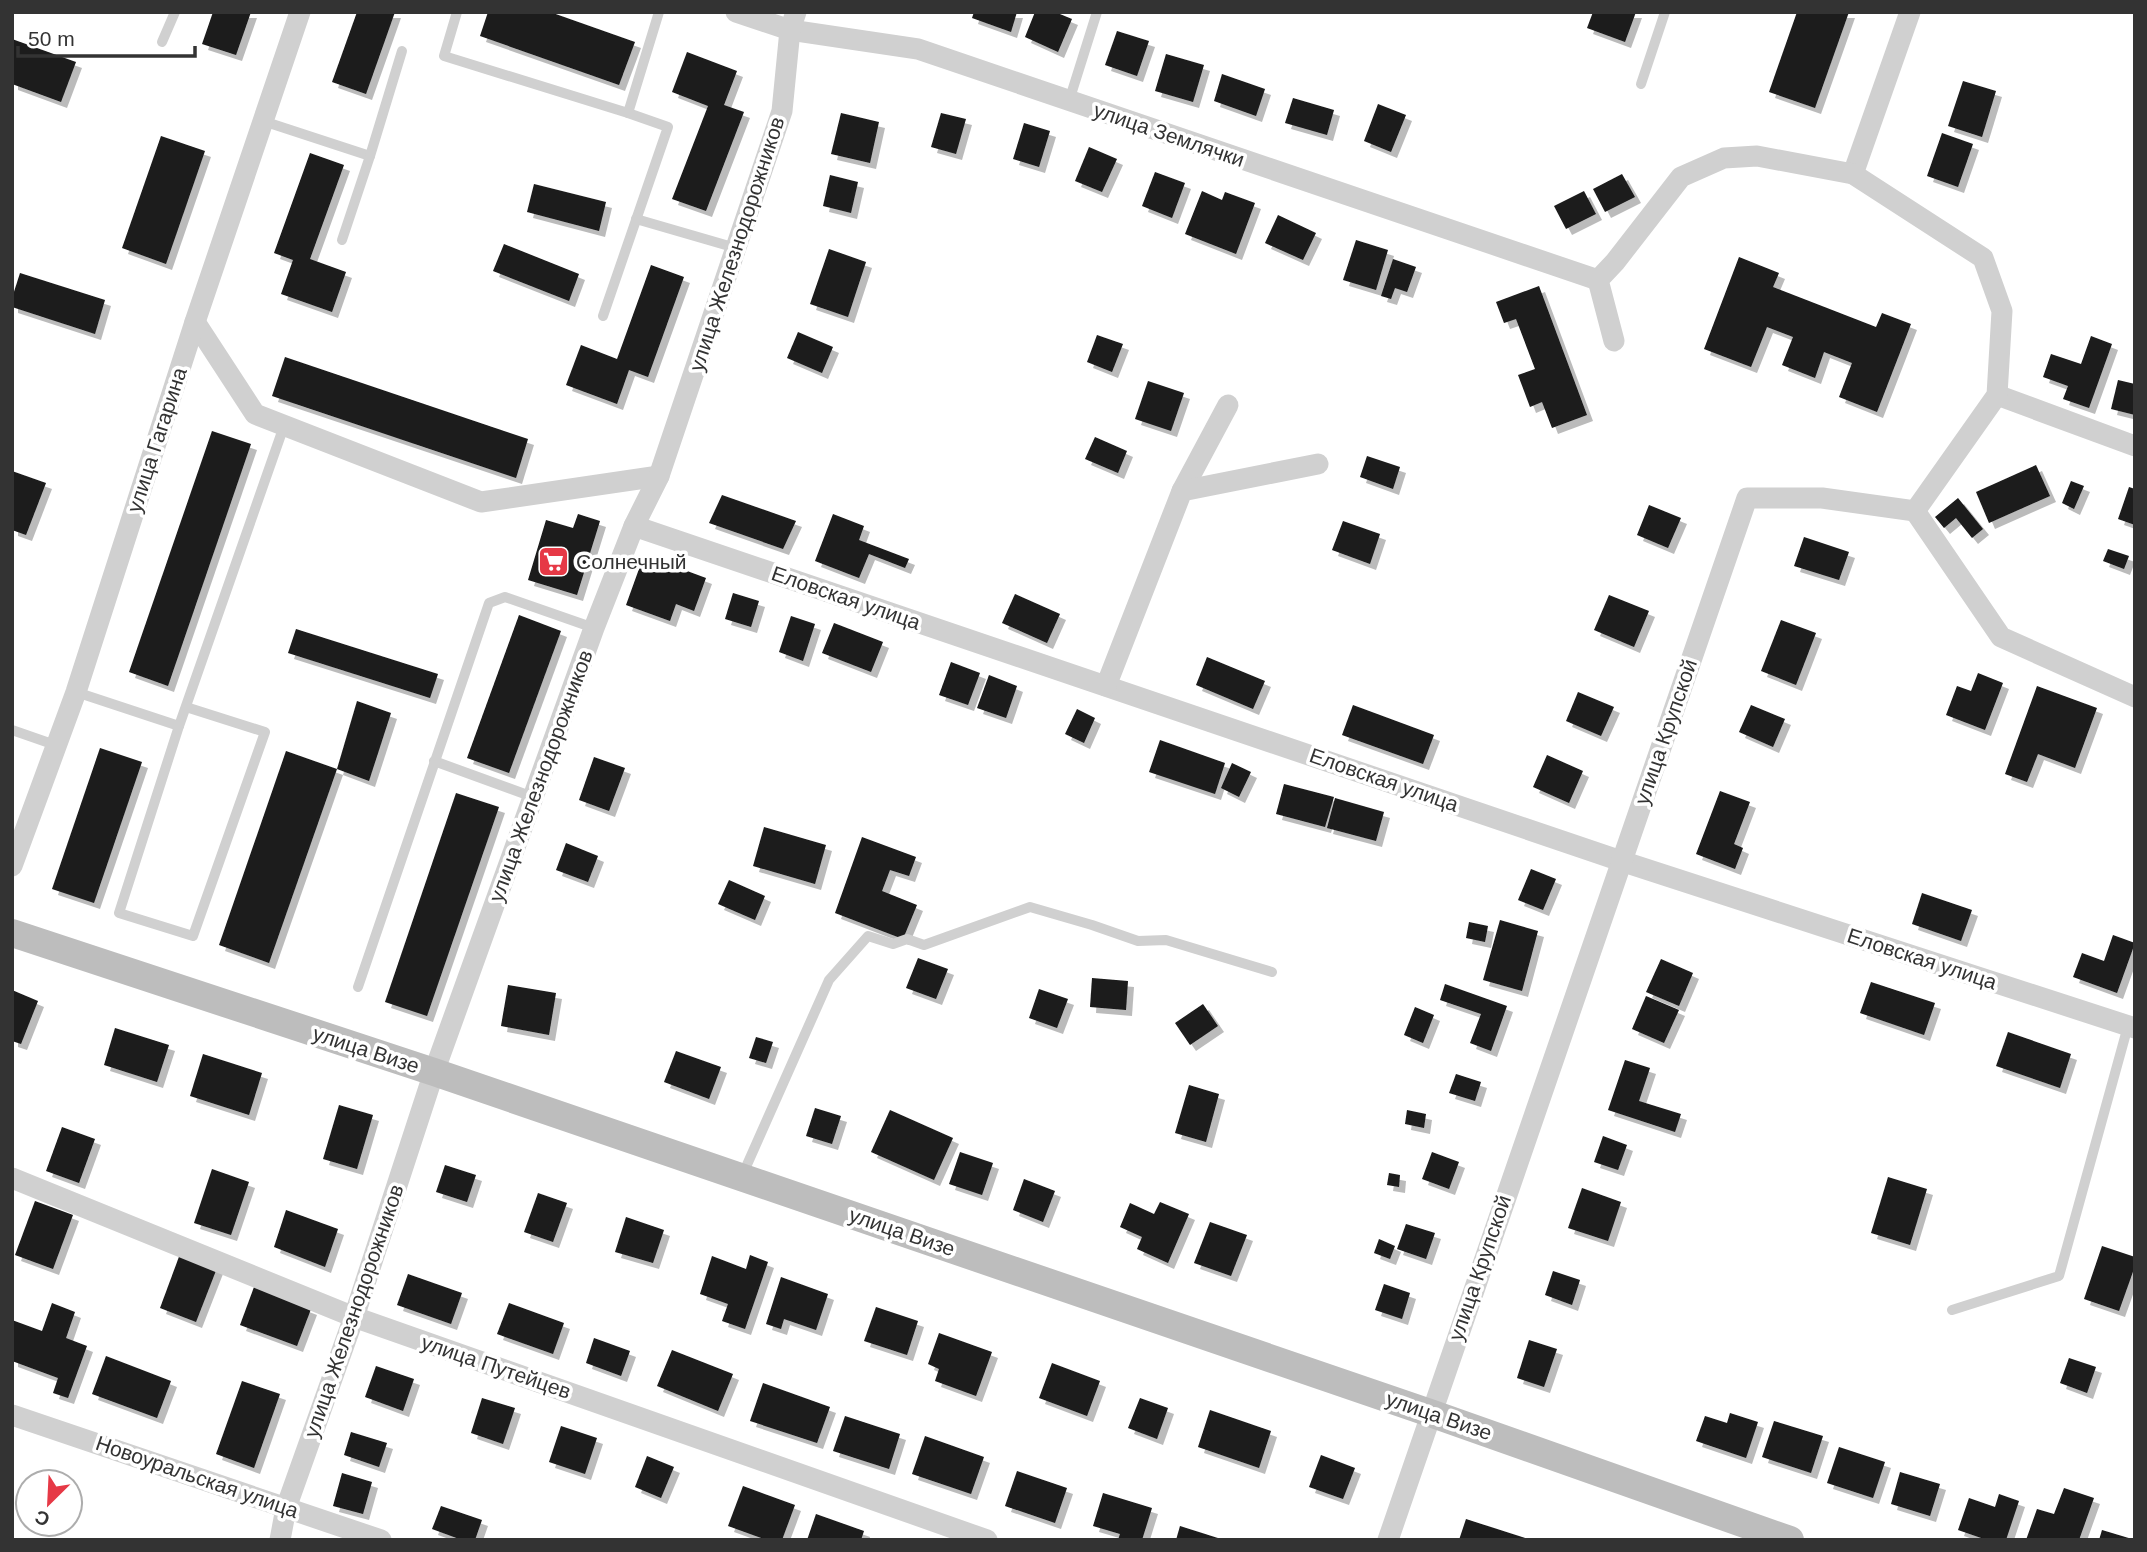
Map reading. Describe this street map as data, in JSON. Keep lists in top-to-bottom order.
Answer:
{
  "streets": {
    "street": [
      "улица Землячки",
      "улица Железнодорожников",
      "улица Гагарина",
      "Еловская улица",
      "улица Крупской",
      "улица Визе",
      "улица Путейцев",
      "Новоуральская улица"
    ]
  },
  "crossings": [
    ["улица Землячки", "улица Железнодорожников"],
    ["улица Железнодорожников", "Еловская улица"],
    ["улица Железнодорожников", "улица Визе"],
    ["улица Железнодорожников", "улица Путейцев"],
    ["улица Железнодорожников", "Новоуральская улица"],
    ["Еловская улица", "улица Крупской"],
    ["улица Крупской", "улица Визе"]
  ],
  "places": {
    "supermarket": ["Солнечный"]
  },
  "scale_bar": "50 m",
  "north": "bottom left"
}
